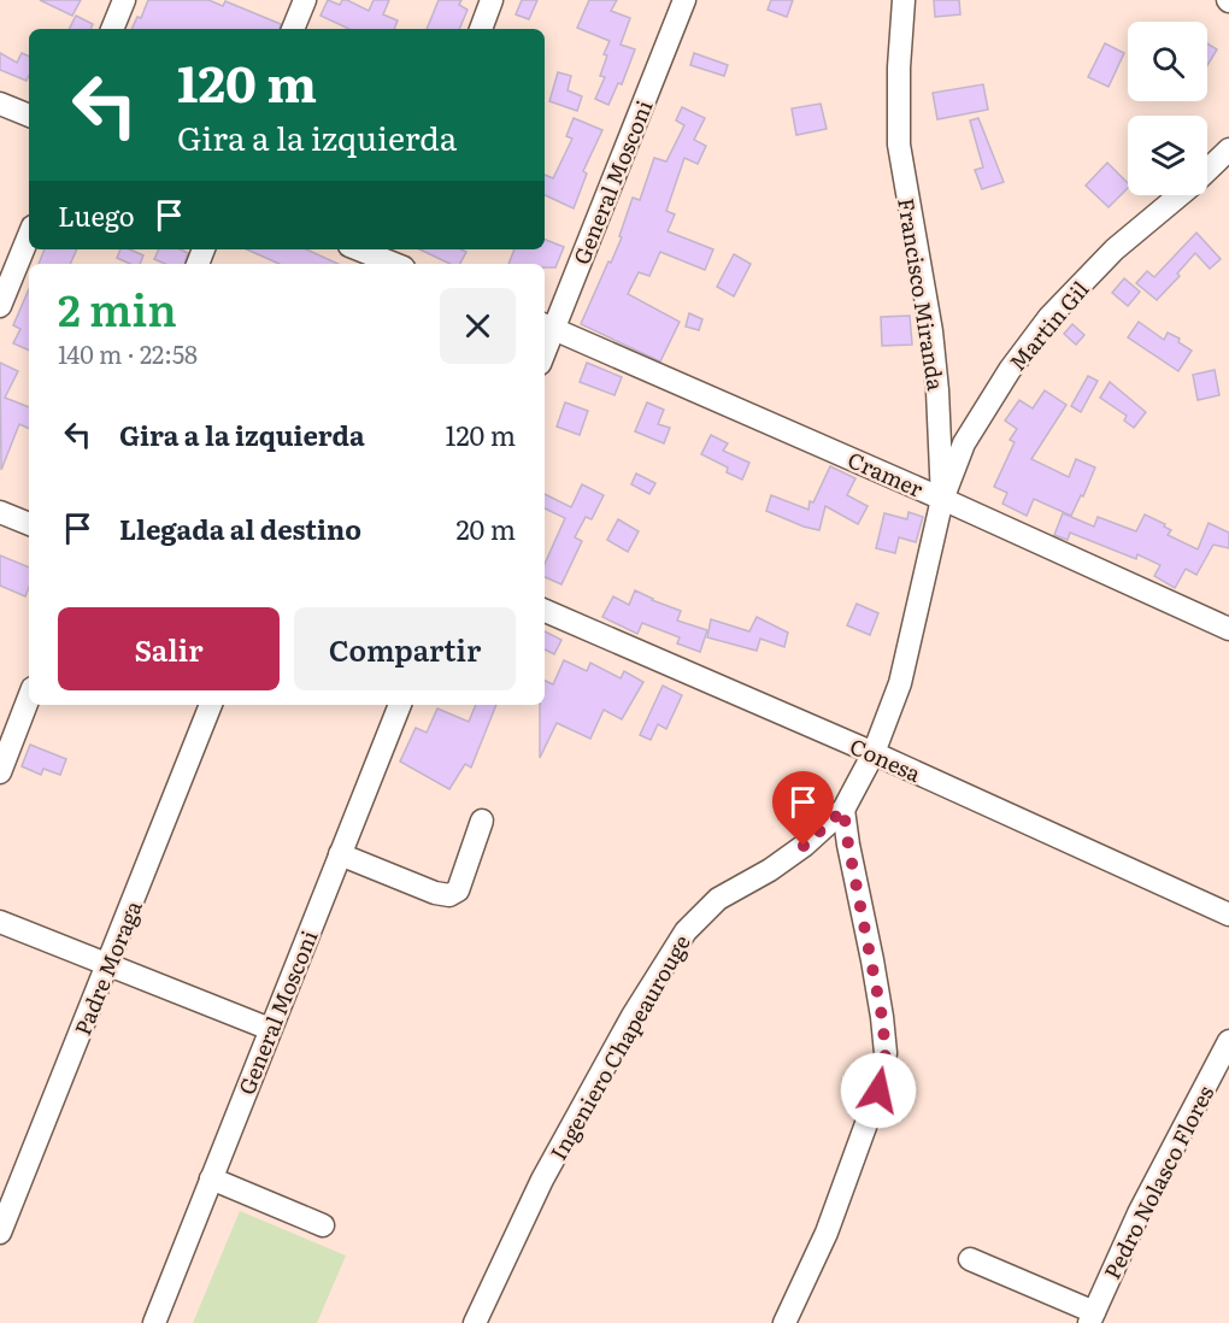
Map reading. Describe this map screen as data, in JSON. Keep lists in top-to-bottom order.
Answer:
{
  "streets": {
    "street": [
      "General Mosconi",
      "Francisco Miranda",
      "Martin Gil",
      "Cramer",
      "Conesa",
      "Padre Moraga",
      "Ingeniero Chapeaurouge",
      "Pedro Nolasco Flores"
    ]
  },
  "crossings": [
    ["General Mosconi", "Cramer"],
    ["Francisco Miranda", "Martin Gil"],
    ["Francisco Miranda", "Cramer"],
    ["Francisco Miranda", "Conesa"],
    ["Francisco Miranda", "Ingeniero Chapeaurouge"],
    ["Martin Gil", "Cramer"],
    ["Conesa", "Ingeniero Chapeaurouge"]
  ],
  "page": {
    "turn": ["120 m", "Gira a la izquierda"],
    "then": "Luego",
    "heading": ["2 min", "140 m · 22:58"],
    "list": [
      {
        "name": "Gira a la izquierda",
        "value": "120 m"
      },
      {
        "name": "Llegada al destino",
        "value": "20 m"
      }
    ],
    "buttons": ["Salir", "Compartir"]
  }
}
